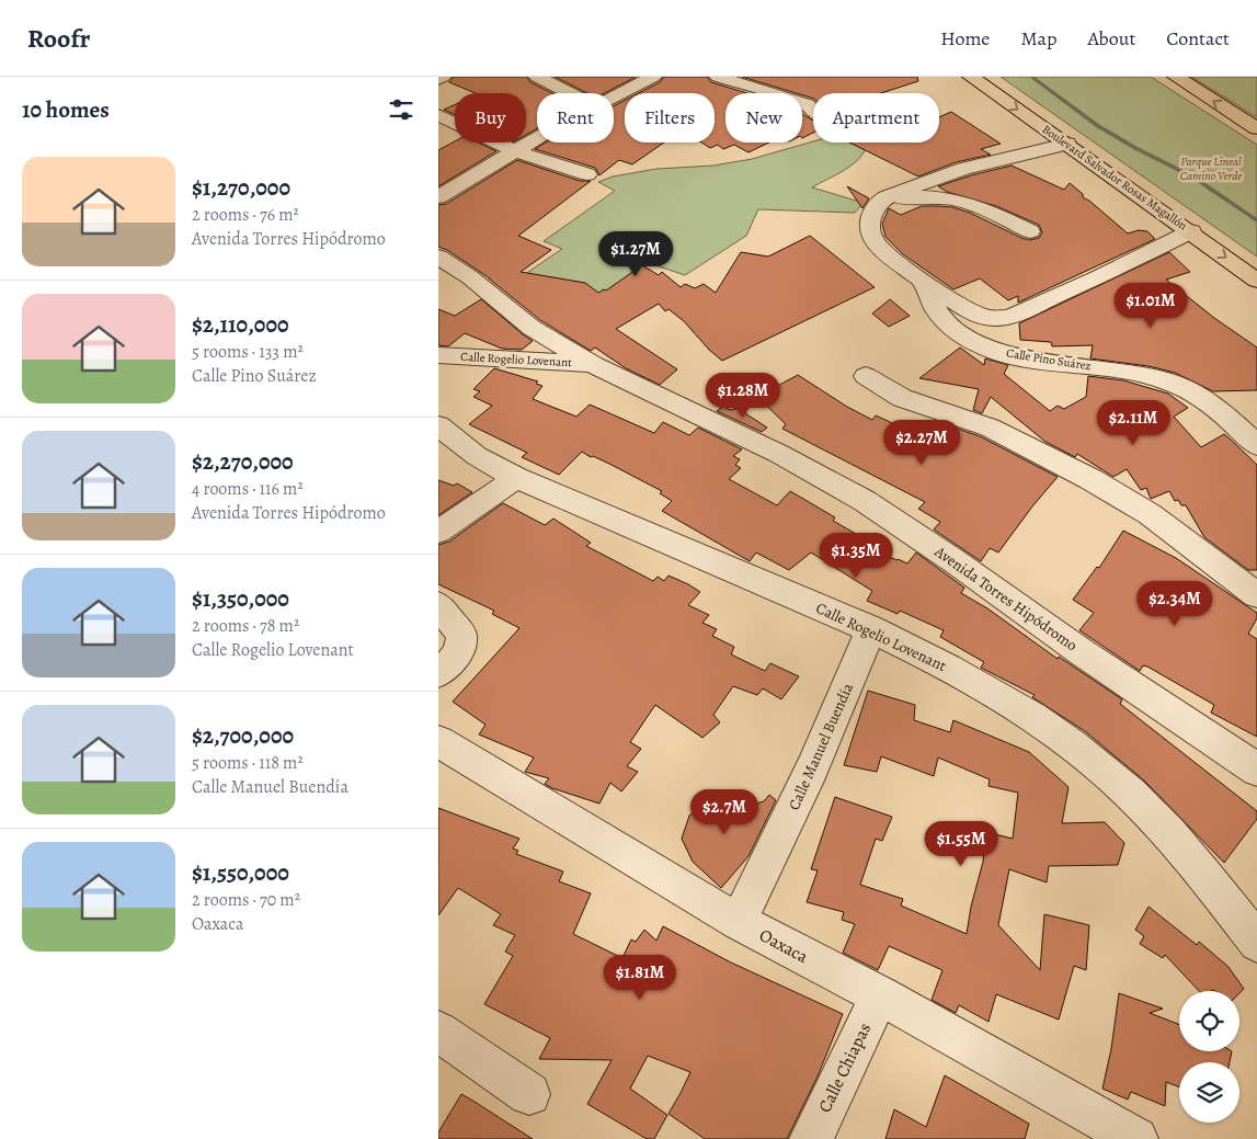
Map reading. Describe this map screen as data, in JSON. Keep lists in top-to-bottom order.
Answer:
{
  "streets": {
    "highway": ["Boulevard Salvador Rosas Magallón"],
    "street": [
      "Calle Rogelio Lovenant",
      "Calle Pino Suárez",
      "Avenida Torres Hipódromo",
      "Calle Manuel Buendía",
      "Oaxaca",
      "Calle Chiapas"
    ]
  },
  "crossings": [
    ["Calle Rogelio Lovenant", "Avenida Torres Hipódromo"],
    ["Calle Rogelio Lovenant", "Calle Manuel Buendía"],
    ["Calle Manuel Buendía", "Oaxaca"],
    ["Oaxaca", "Calle Chiapas"]
  ],
  "one_way": ["Boulevard Salvador Rosas Magallón"],
  "parks": ["Parque Lineal Camino Verde"],
  "page": {
    "header": "Roofr",
    "nav": [
      "Home",
      "Map",
      "About",
      "Contact"
    ],
    "heading": "10 homes",
    "chip": [
      "Buy",
      "Rent",
      "Filters",
      "New",
      "Apartment"
    ],
    "list": [
      {
        "name": "$1,270,000",
        "note": "2 rooms · 76 m² · Avenida Torres Hipódromo"
      },
      {
        "name": "$2,110,000",
        "note": "5 rooms · 133 m² · Calle Pino Suárez"
      },
      {
        "name": "$2,270,000",
        "note": "4 rooms · 116 m² · Avenida Torres Hipódromo"
      },
      {
        "name": "$1,350,000",
        "note": "2 rooms · 78 m² · Calle Rogelio Lovenant"
      },
      {
        "name": "$2,700,000",
        "note": "5 rooms · 118 m² · Calle Manuel Buendía"
      },
      {
        "name": "$1,550,000",
        "note": "2 rooms · 70 m² · Oaxaca"
      }
    ],
    "price": [
      "$1.27M",
      "$1.01M",
      "$1.28M",
      "$2.11M",
      "$2.27M",
      "$1.35M",
      "$2.34M",
      "$2.7M",
      "$1.55M",
      "$1.81M"
    ]
  }
}
